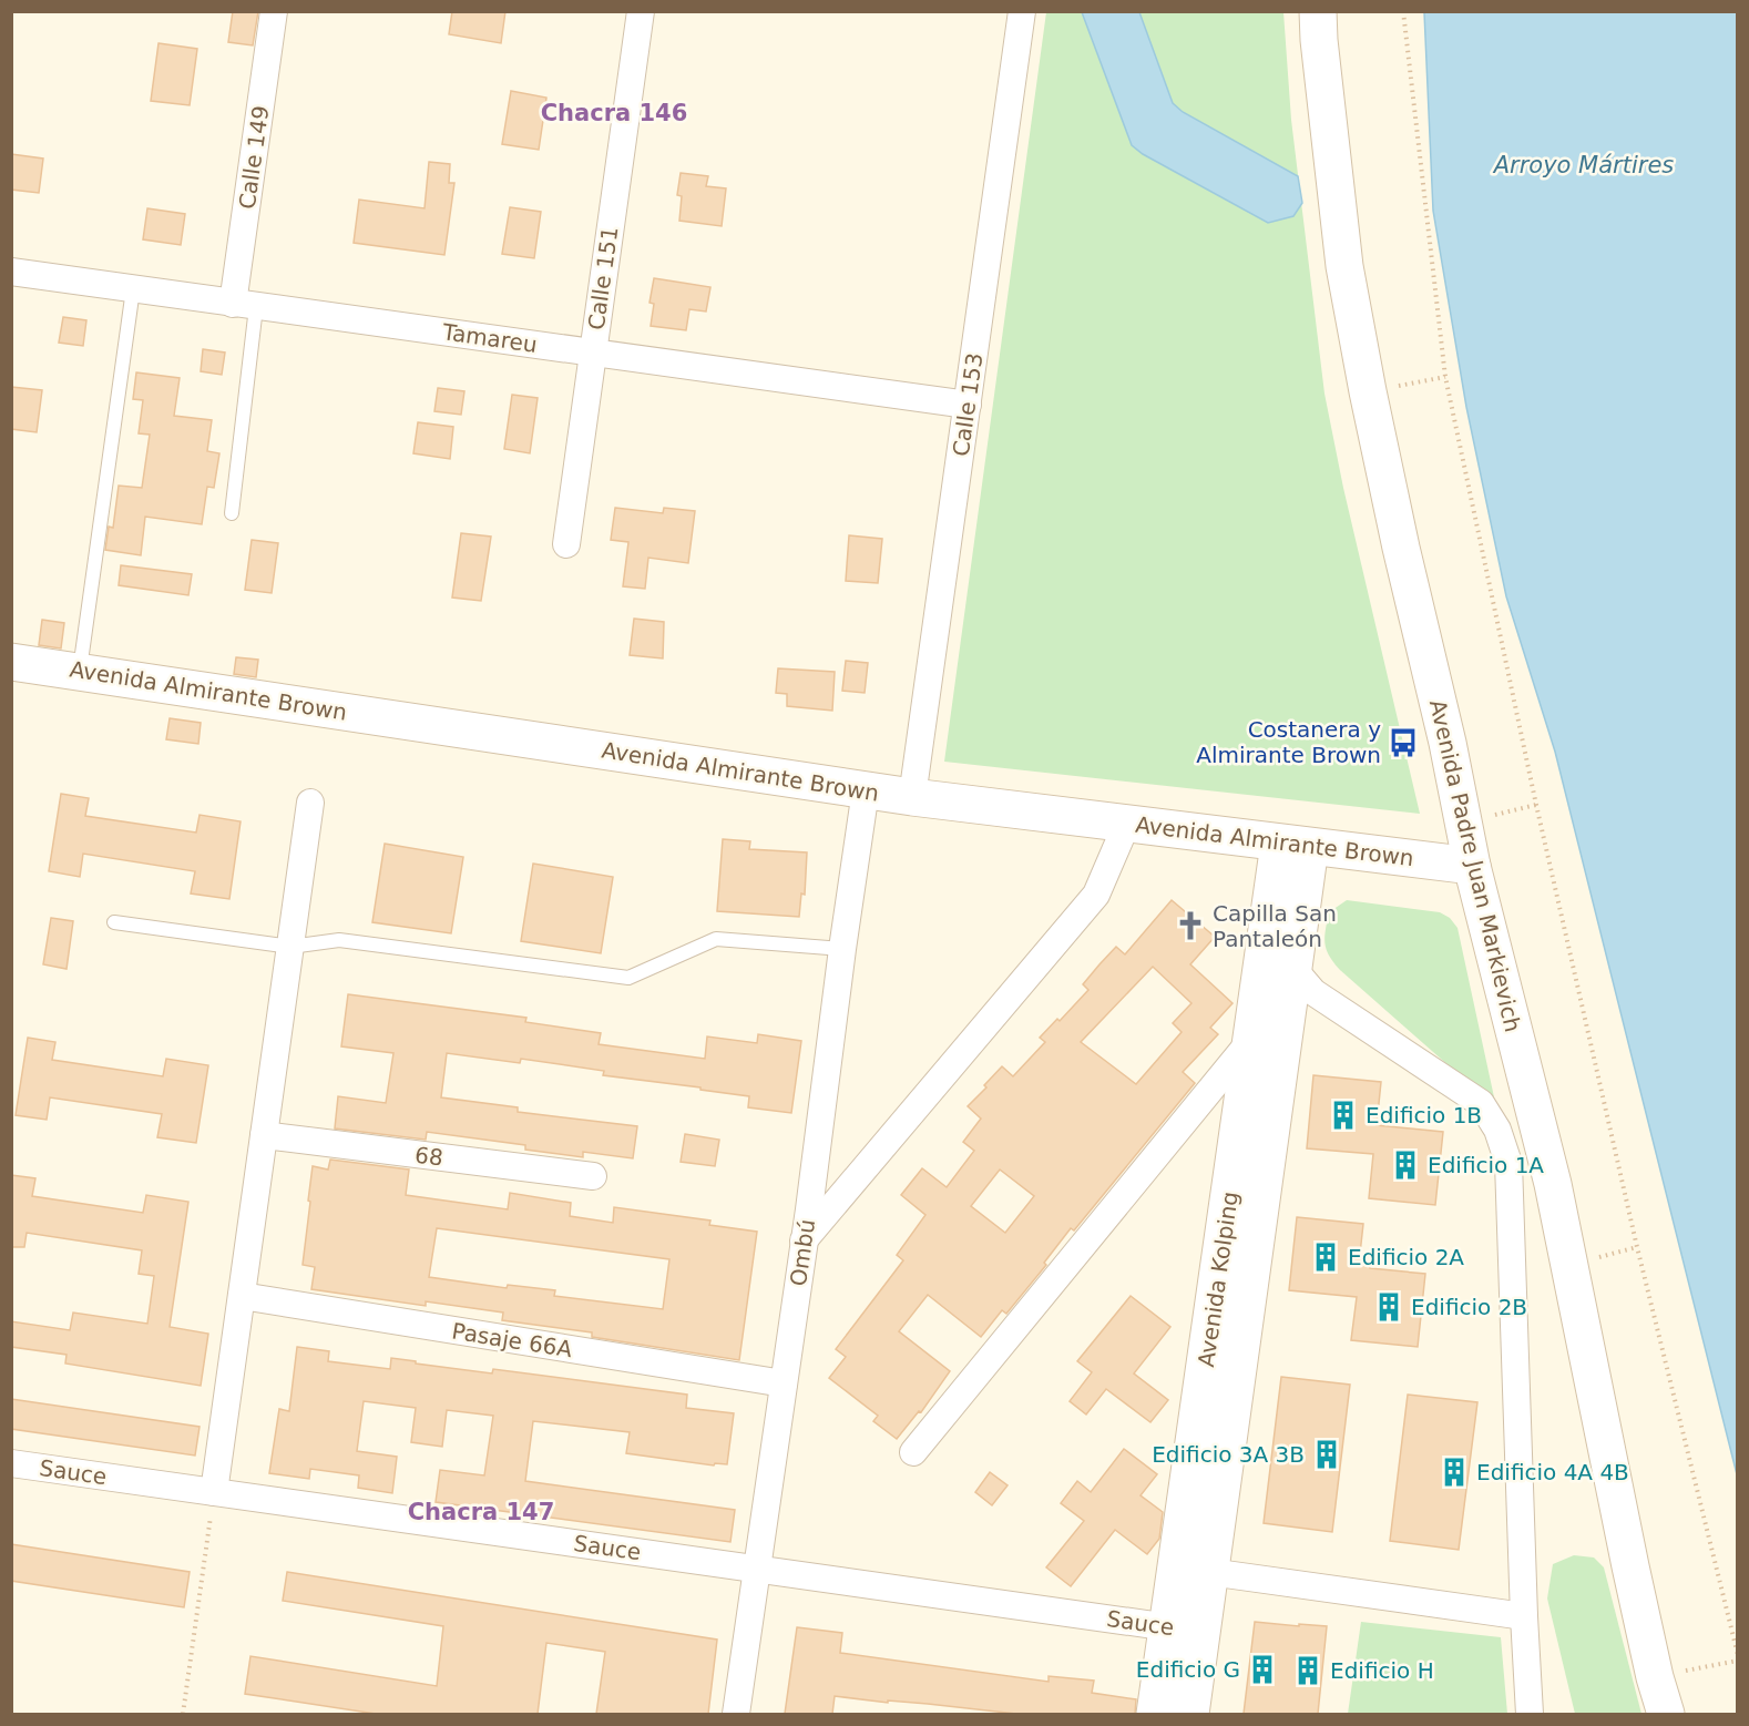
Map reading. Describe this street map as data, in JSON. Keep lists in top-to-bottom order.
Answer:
{
  "streets": {
    "main road": ["Avenida Almirante Brown", "Avenida Padre Juan Markievich", "Avenida Kolping"],
    "street": [
      "Calle 149",
      "Calle 151",
      "Tamareu",
      "Calle 153",
      "68",
      "Ombú",
      "Pasaje 66A",
      "Sauce"
    ]
  },
  "crossings": [
    ["Calle 149", "Tamareu"],
    ["Calle 151", "Tamareu"],
    ["Tamareu", "Calle 153"],
    ["Calle 153", "Avenida Almirante Brown"],
    ["Avenida Almirante Brown", "Avenida Padre Juan Markievich"],
    ["Avenida Almirante Brown", "Ombú"],
    ["Avenida Almirante Brown", "Avenida Kolping"],
    ["Ombú", "Pasaje 66A"],
    ["Ombú", "Sauce"],
    ["Avenida Kolping", "Sauce"]
  ],
  "districts": ["Chacra 146", "Chacra 147"],
  "water": ["Arroyo Mártires"],
  "places": {
    "bus stop": ["Costanera y Almirante Brown"],
    "church": ["Capilla San Pantaleón"],
    "building": [
      "Edificio 1B",
      "Edificio 1A",
      "Edificio 2A",
      "Edificio 2B",
      "Edificio 3A 3B",
      "Edificio 4A 4B",
      "Edificio G",
      "Edificio H"
    ]
  }
}
